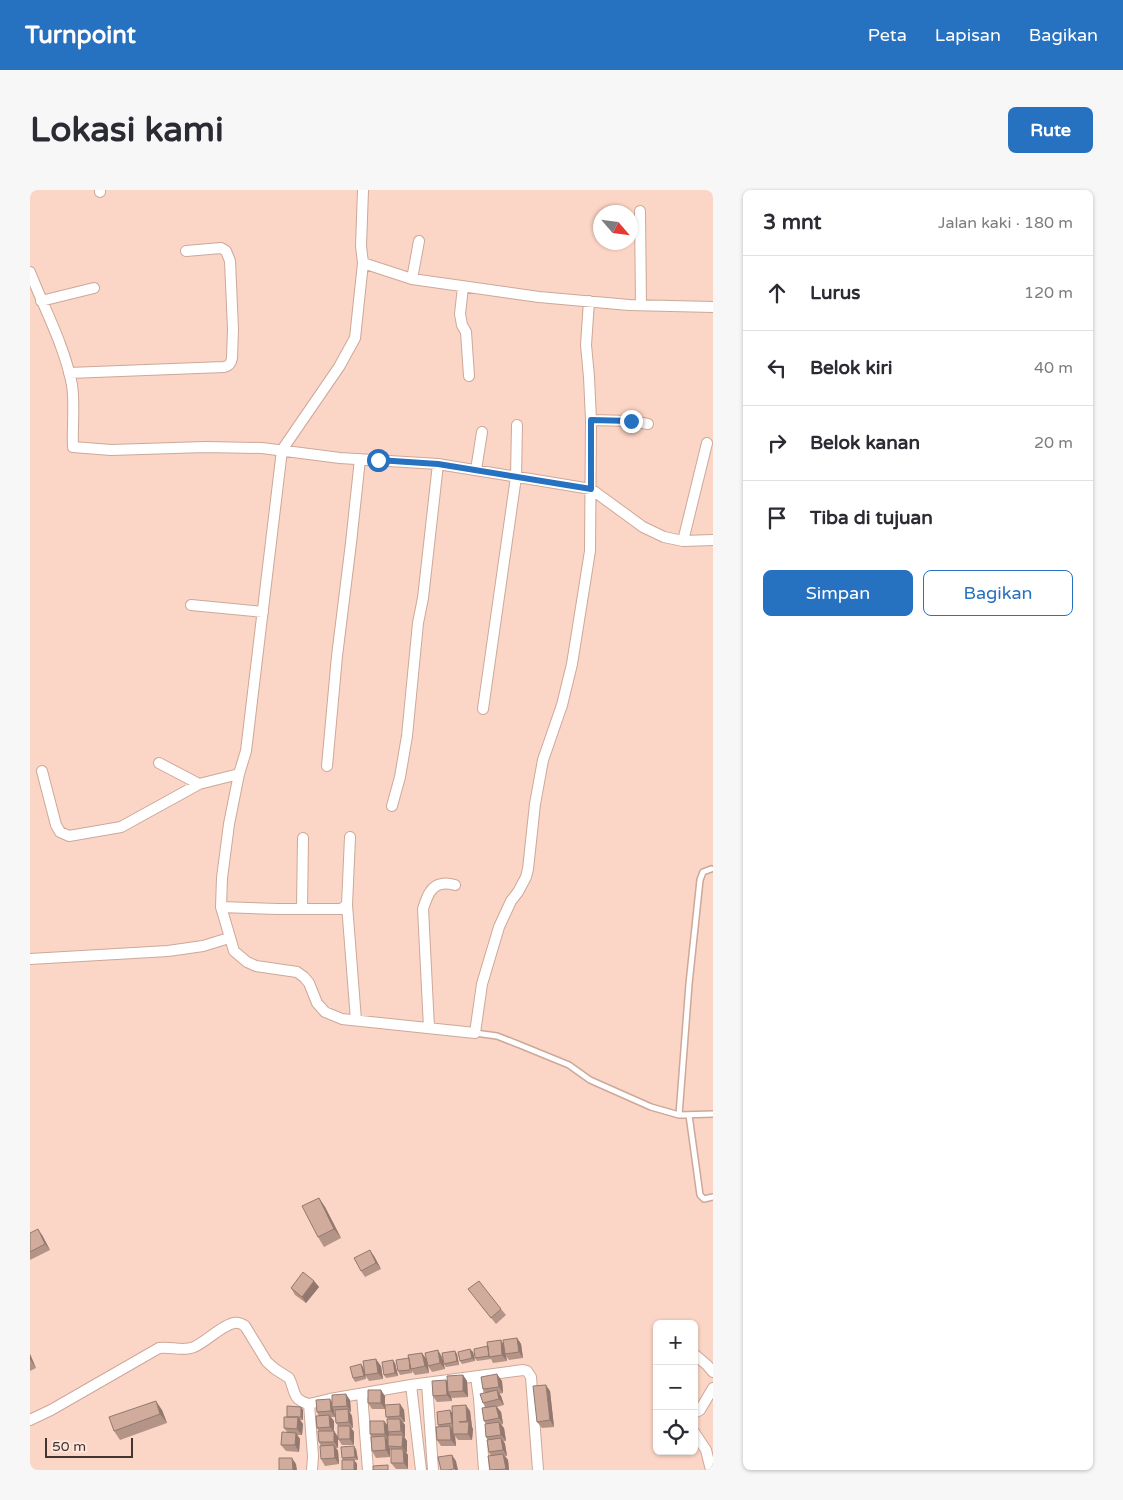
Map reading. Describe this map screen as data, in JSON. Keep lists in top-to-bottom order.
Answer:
{
  "scale_bar": "50 m",
  "north": "bottom right",
  "page": {
    "header": "Turnpoint",
    "nav": ["Peta", "Lapisan", "Bagikan"],
    "buttons": [
      "Rute",
      ["Simpan", "Bagikan"]
    ],
    "title": "Lokasi kami",
    "heading": ["3 mnt", "Jalan kaki · 180 m"],
    "list": [
      ["Lurus", "120 m"],
      ["Belok kiri", "40 m"],
      ["Belok kanan", "20 m"],
      "Tiba di tujuan"
    ],
    "map_buttons": ["+", "−"],
    "scale": "50 m"
  }
}
